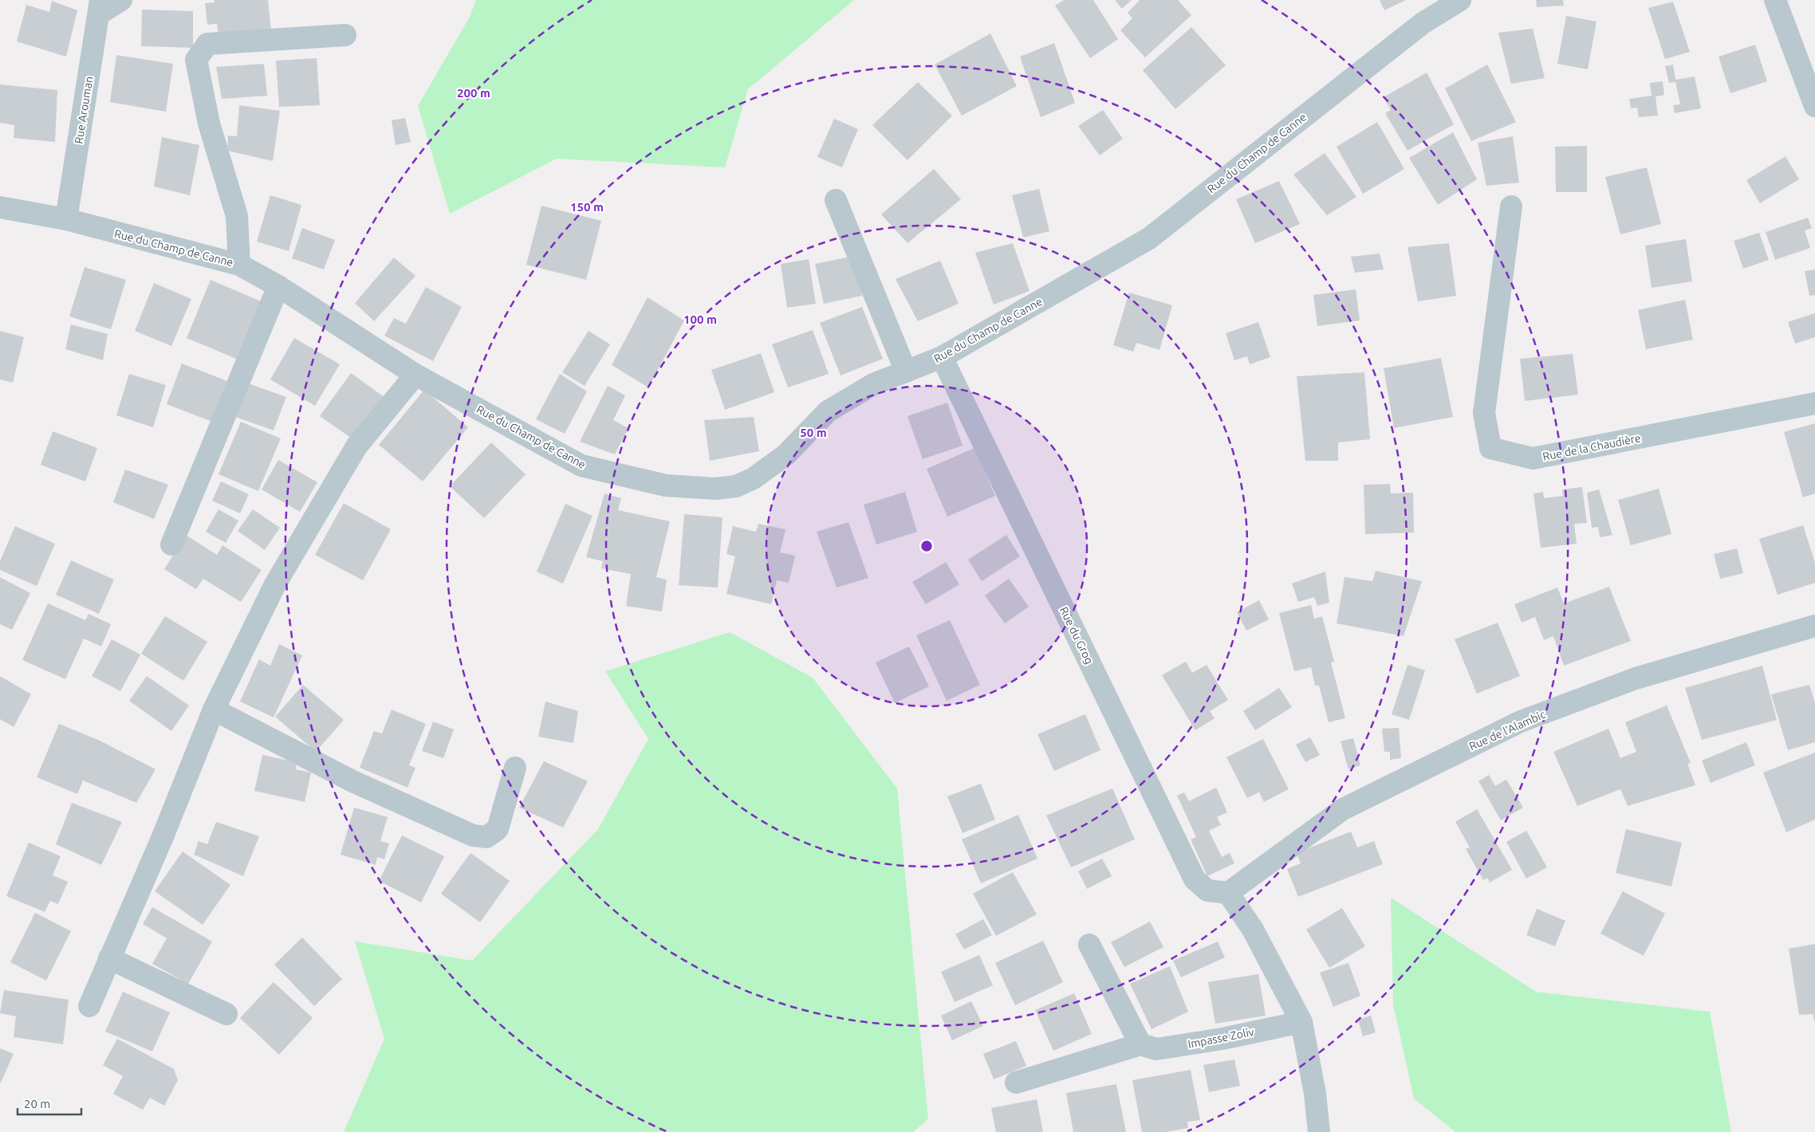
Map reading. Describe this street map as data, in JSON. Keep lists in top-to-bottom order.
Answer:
{
  "streets": {
    "street": [
      "Rue Arouman",
      "Rue du Champ de Canne",
      "Rue de la Chaudière",
      "Rue du Grog",
      "Rue de l'Alambic",
      "Impasse Zoliv"
    ]
  },
  "crossings": [
    ["Rue Arouman", "Rue du Champ de Canne"],
    ["Rue du Champ de Canne", "Rue du Grog"],
    ["Rue du Grog", "Rue de l'Alambic"]
  ],
  "scale_bar": "20 m",
  "rings": [
    "200 m",
    "150 m",
    "100 m",
    "50 m"
  ]
}
